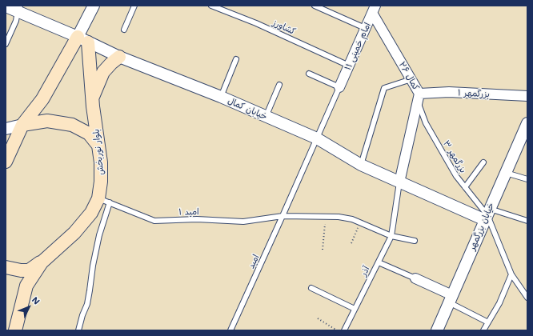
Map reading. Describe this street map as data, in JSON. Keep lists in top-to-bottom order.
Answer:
{
  "streets": {
    "main road": ["بلوار نوربخش"],
    "street": [
      "امام خمینی ۱۱",
      "کمال ۲۶",
      "بزرگمهر ۱",
      "خیابان کمال",
      "خیابان بزرگمهر"
    ],
    "lane": [
      "کشاورز",
      "بزرگمهر ۳",
      "امید ۱",
      "امید",
      "آذر"
    ]
  },
  "crossings": [
    ["کشاورز", "امام خمینی ۱۱"],
    ["امام خمینی ۱۱", "کمال ۲۶"],
    ["امام خمینی ۱۱", "امید"],
    ["کمال ۲۶", "بزرگمهر ۱"],
    ["کمال ۲۶", "خیابان کمال"],
    ["کمال ۲۶", "بزرگمهر ۳"],
    ["کمال ۲۶", "آذر"],
    ["بزرگمهر ۱", "بزرگمهر ۳"],
    ["خیابان کمال", "بلوار نوربخش"],
    ["خیابان کمال", "بزرگمهر ۳"],
    ["خیابان کمال", "خیابان بزرگمهر"],
    ["خیابان کمال", "امید"],
    ["خیابان کمال", "آذر"],
    ["بلوار نوربخش", "امید ۱"],
    ["بزرگمهر ۳", "خیابان بزرگمهر"],
    ["امید ۱", "امید"],
    ["امید ۱", "آذر"]
  ],
  "north": "top right"
}
